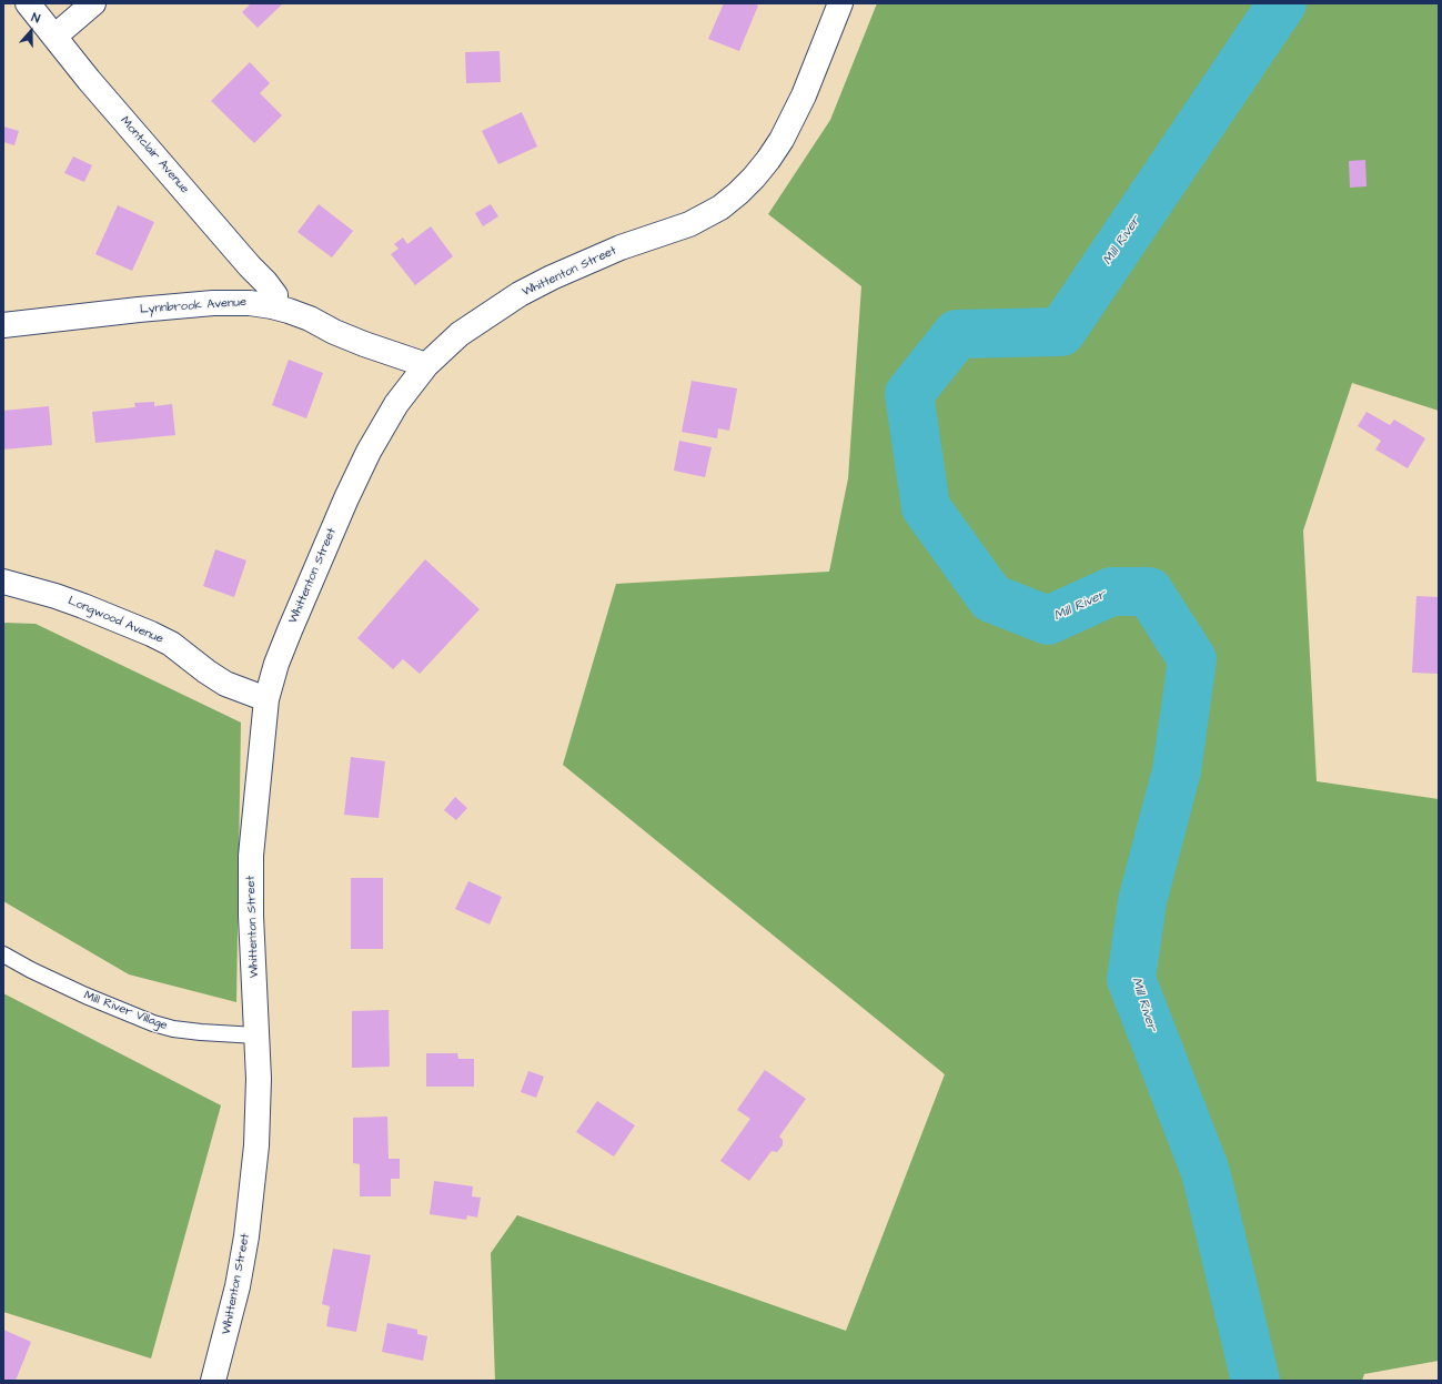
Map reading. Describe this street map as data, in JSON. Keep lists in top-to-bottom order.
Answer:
{
  "streets": {
    "street": [
      "Montclair Avenue",
      "Whittenton Street",
      "Lynnbrook Avenue",
      "Longwood Avenue"
    ],
    "lane": ["Mill River Village"]
  },
  "crossings": [
    ["Montclair Avenue", "Lynnbrook Avenue"],
    ["Whittenton Street", "Lynnbrook Avenue"],
    ["Whittenton Street", "Longwood Avenue"],
    ["Whittenton Street", "Mill River Village"]
  ],
  "water": ["Mill River"],
  "north": "top"
}
